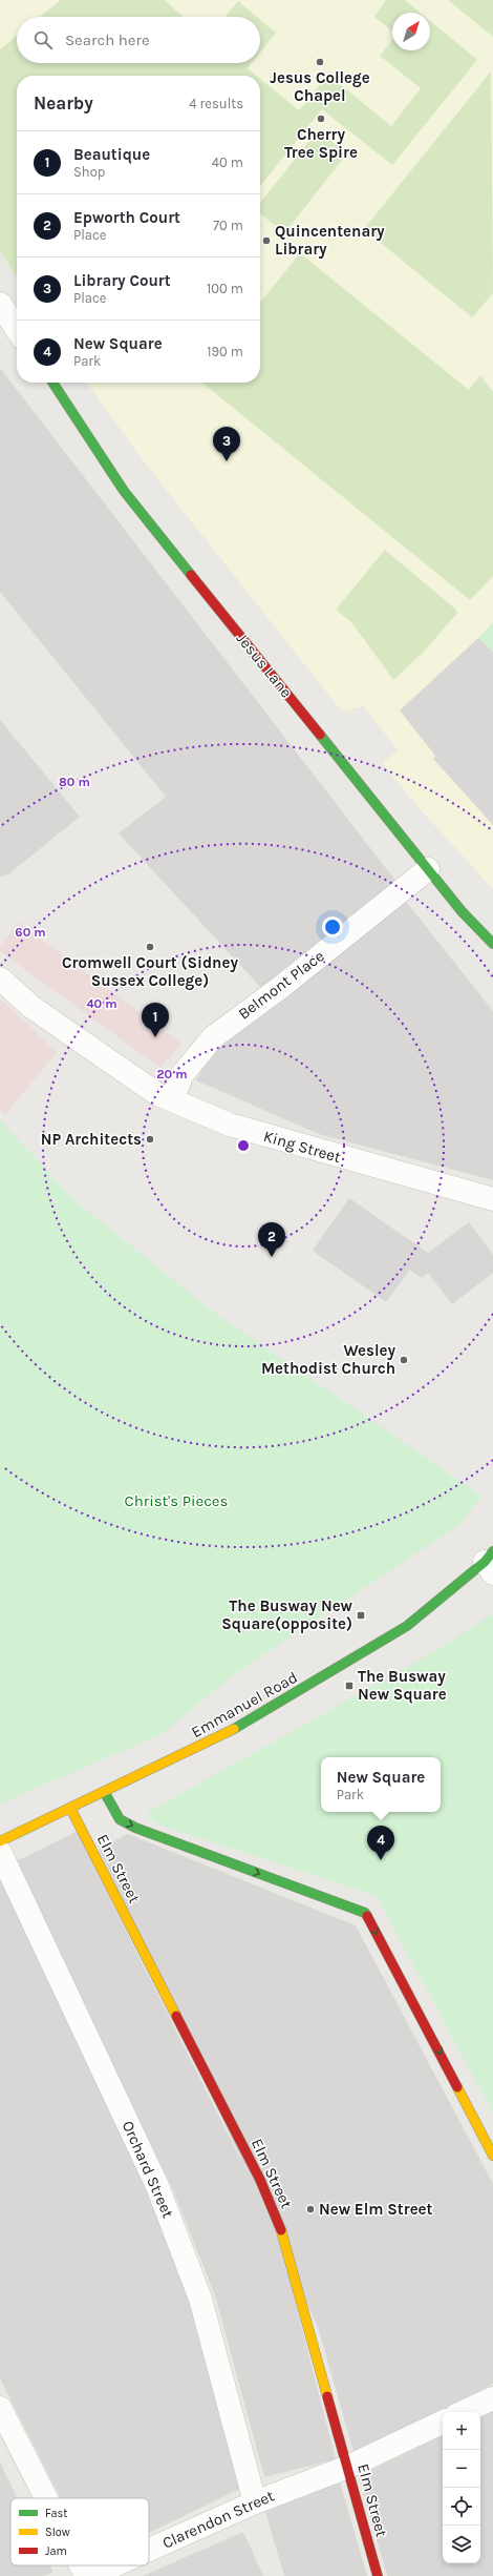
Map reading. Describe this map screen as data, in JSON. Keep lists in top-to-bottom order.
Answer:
{
  "streets": {
    "street": [
      "Jesus Lane",
      "Belmont Place",
      "King Street",
      "Emmanuel Road",
      "Elm Street",
      "Orchard Street",
      "Clarendon Street"
    ]
  },
  "crossings": [
    ["Jesus Lane", "Belmont Place"],
    ["Belmont Place", "King Street"],
    ["Emmanuel Road", "Elm Street"],
    ["Elm Street", "Clarendon Street"],
    ["Orchard Street", "Clarendon Street"]
  ],
  "parks": ["Christ's Pieces"],
  "places": {
    "other": [
      "Jesus College Chapel",
      "Cherry Tree Spire",
      "Quincentenary Library",
      "Cromwell Court (Sidney Sussex College)",
      "NP Architects",
      "Wesley Methodist Church",
      "New Elm Street"
    ],
    "transit": ["The Busway New Square(opposite)", "The Busway New Square"]
  },
  "legend": ["Fast", "Slow", "Jam"],
  "north": "top right",
  "page": {
    "search": "Search here",
    "heading": ["Nearby", "4 results"],
    "list": [
      {
        "mark": "1",
        "name": "Beautique",
        "note": "Shop",
        "value": "40 m"
      },
      {
        "mark": "2",
        "name": "Epworth Court",
        "note": "Place",
        "value": "70 m"
      },
      {
        "mark": "3",
        "name": "Library Court",
        "note": "Place",
        "value": "100 m"
      },
      {
        "mark": "4",
        "name": "New Square",
        "note": "Park",
        "value": "190 m"
      }
    ],
    "pins": [
      "3",
      "1",
      "2",
      "4"
    ],
    "popup": ["New Square", "Park"],
    "map_buttons": ["+", "−"]
  },
  "rings": [
    "80 m",
    "60 m",
    "40 m",
    "20 m"
  ]
}
